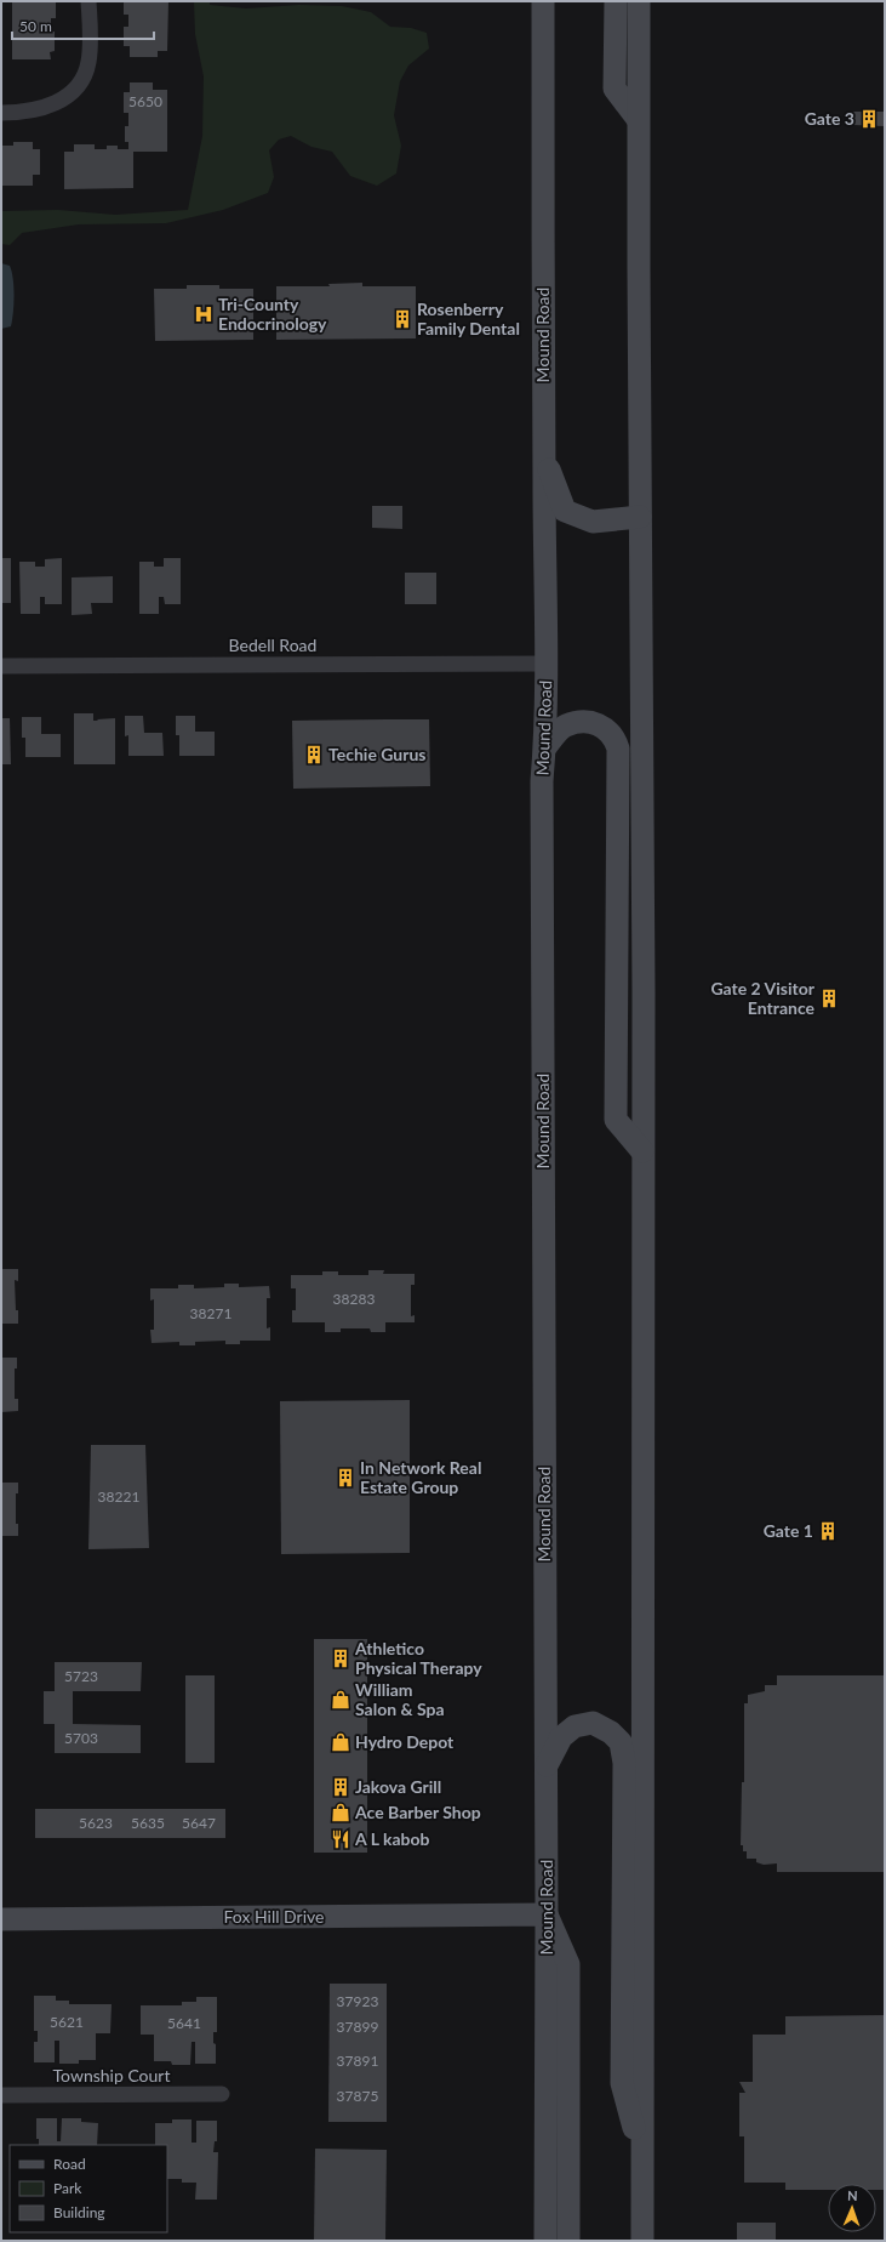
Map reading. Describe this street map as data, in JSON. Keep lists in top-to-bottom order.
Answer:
{
  "streets": {
    "main road": ["Mound Road", "Fox Hill Drive"],
    "street": ["Bedell Road", "Township Court"]
  },
  "crossings": [
    ["Mound Road", "Bedell Road"],
    ["Mound Road", "Fox Hill Drive"]
  ],
  "places": {
    "building": [
      "Gate 3",
      "Rosenberry Family Dental",
      "Techie Gurus",
      "Gate 2 Visitor Entrance",
      "In Network Real Estate Group",
      "Gate 1",
      "Athletico Physical Therapy",
      "Jakova Grill"
    ],
    "hospital": ["Tri-County Endocrinology"],
    "shop": ["William Salon & Spa", "Hydro Depot", "Ace Barber Shop"],
    "restaurant": ["A L kabob"]
  },
  "house_numbers": [
    "5650",
    "38283",
    "38271",
    "38221",
    "5723",
    "5703",
    "5623",
    "5635",
    "5647",
    "37923",
    "5621",
    "5641",
    "37899",
    "37891",
    "37875"
  ],
  "legend": ["Road", "Park", "Building"],
  "scale_bar": "50 m",
  "north": "top"
}
